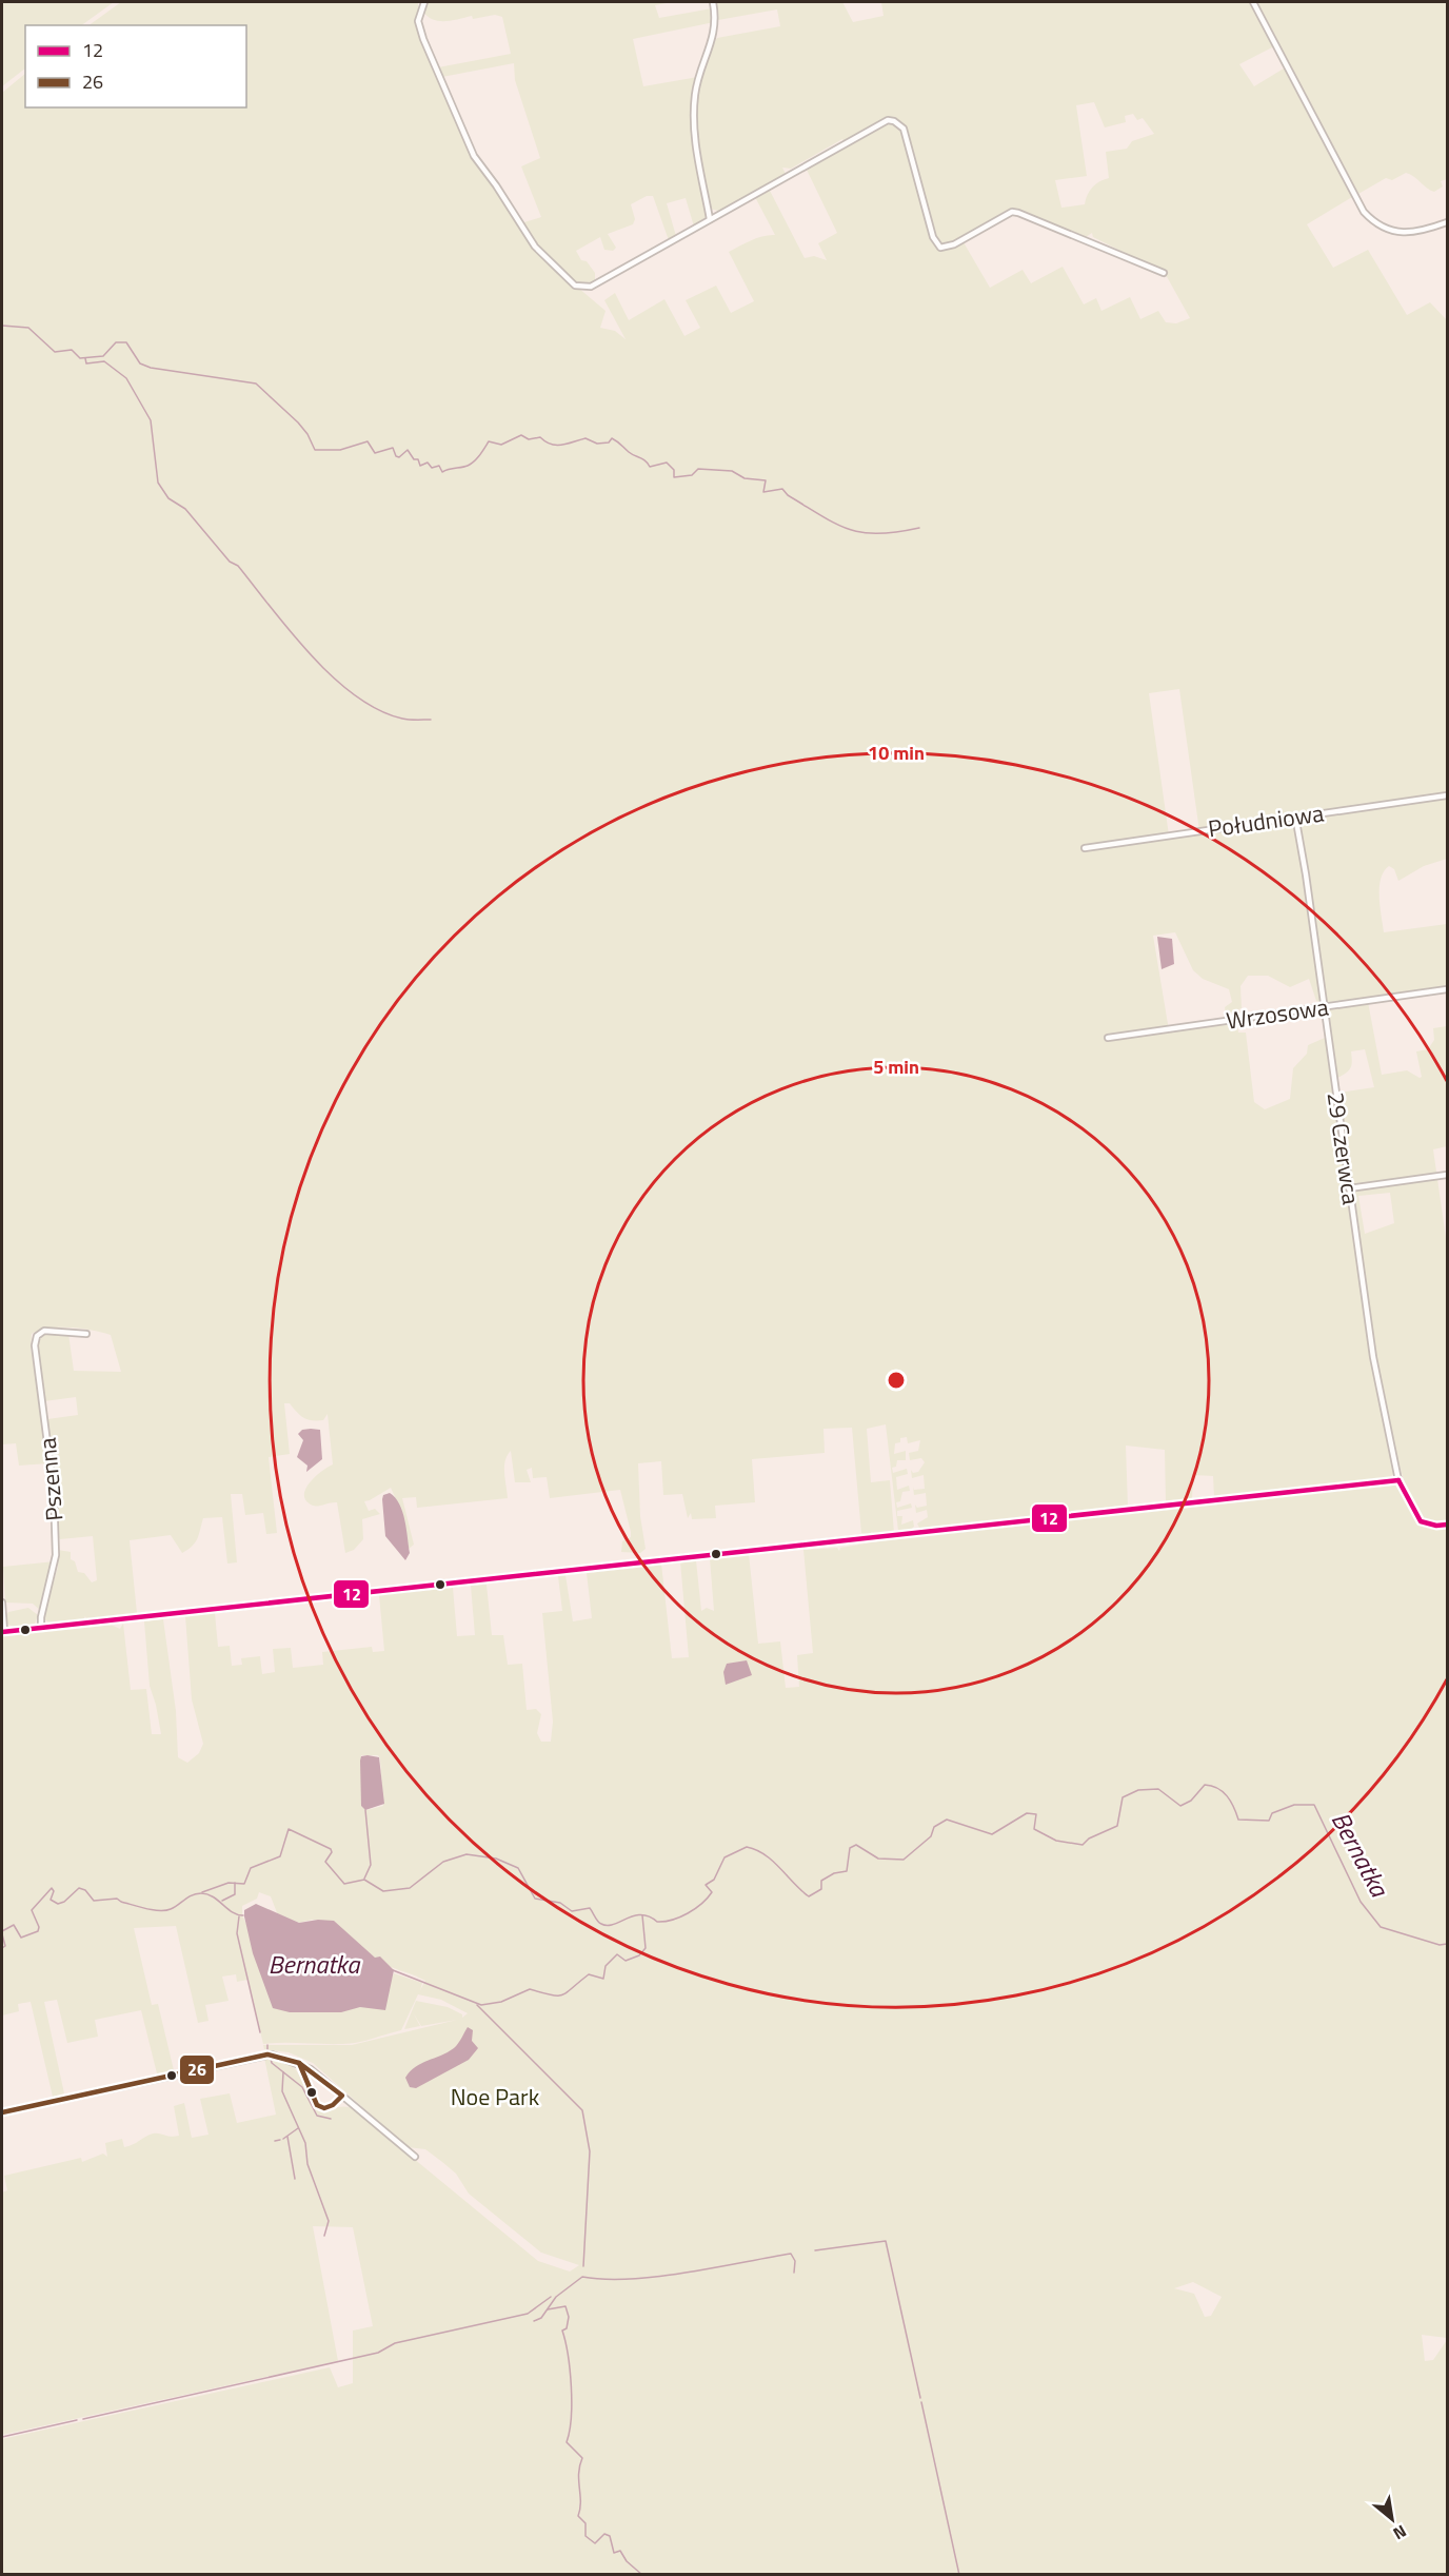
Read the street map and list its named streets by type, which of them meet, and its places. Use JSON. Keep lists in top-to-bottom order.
{
  "streets": {
    "street": [
      "Południowa",
      "Wrzosowa",
      "29 Czerwca",
      "Pszenna"
    ]
  },
  "crossings": [
    ["Południowa", "29 Czerwca"],
    ["Wrzosowa", "29 Czerwca"]
  ],
  "water": ["Bernatka"],
  "parks": ["Noe Park"],
  "lines": ["transit line 12", "transit line 26"],
  "legend": ["12", "26"],
  "north": "bottom right",
  "rings": ["10 min", "5 min"]
}
